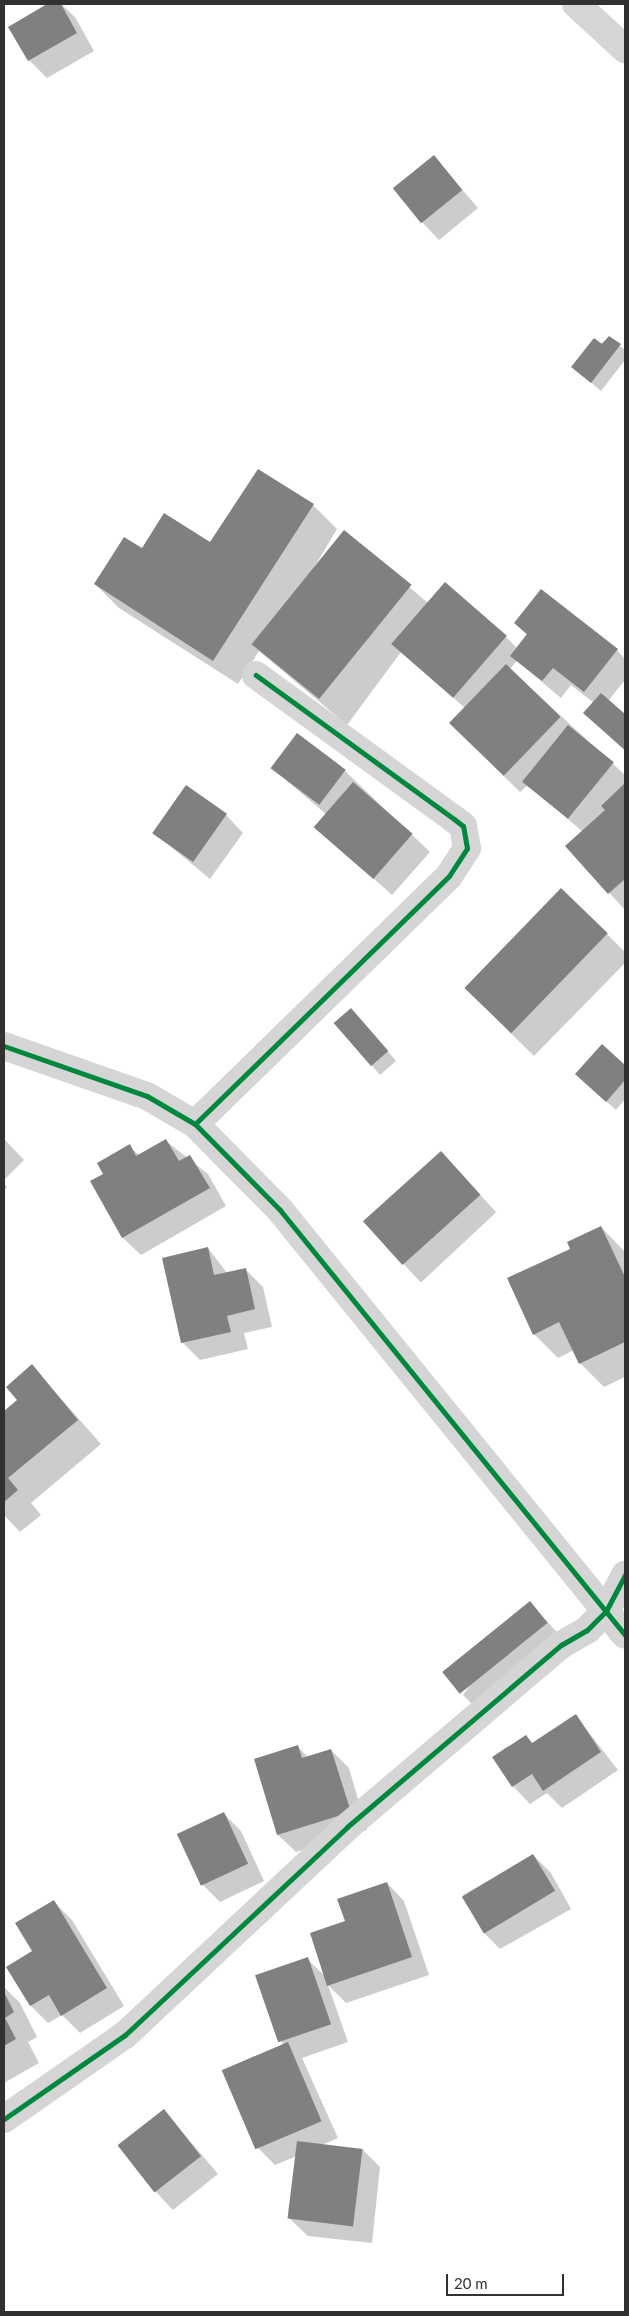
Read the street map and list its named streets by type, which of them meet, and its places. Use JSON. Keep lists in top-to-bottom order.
{
  "scale_bar": "20 m"
}
